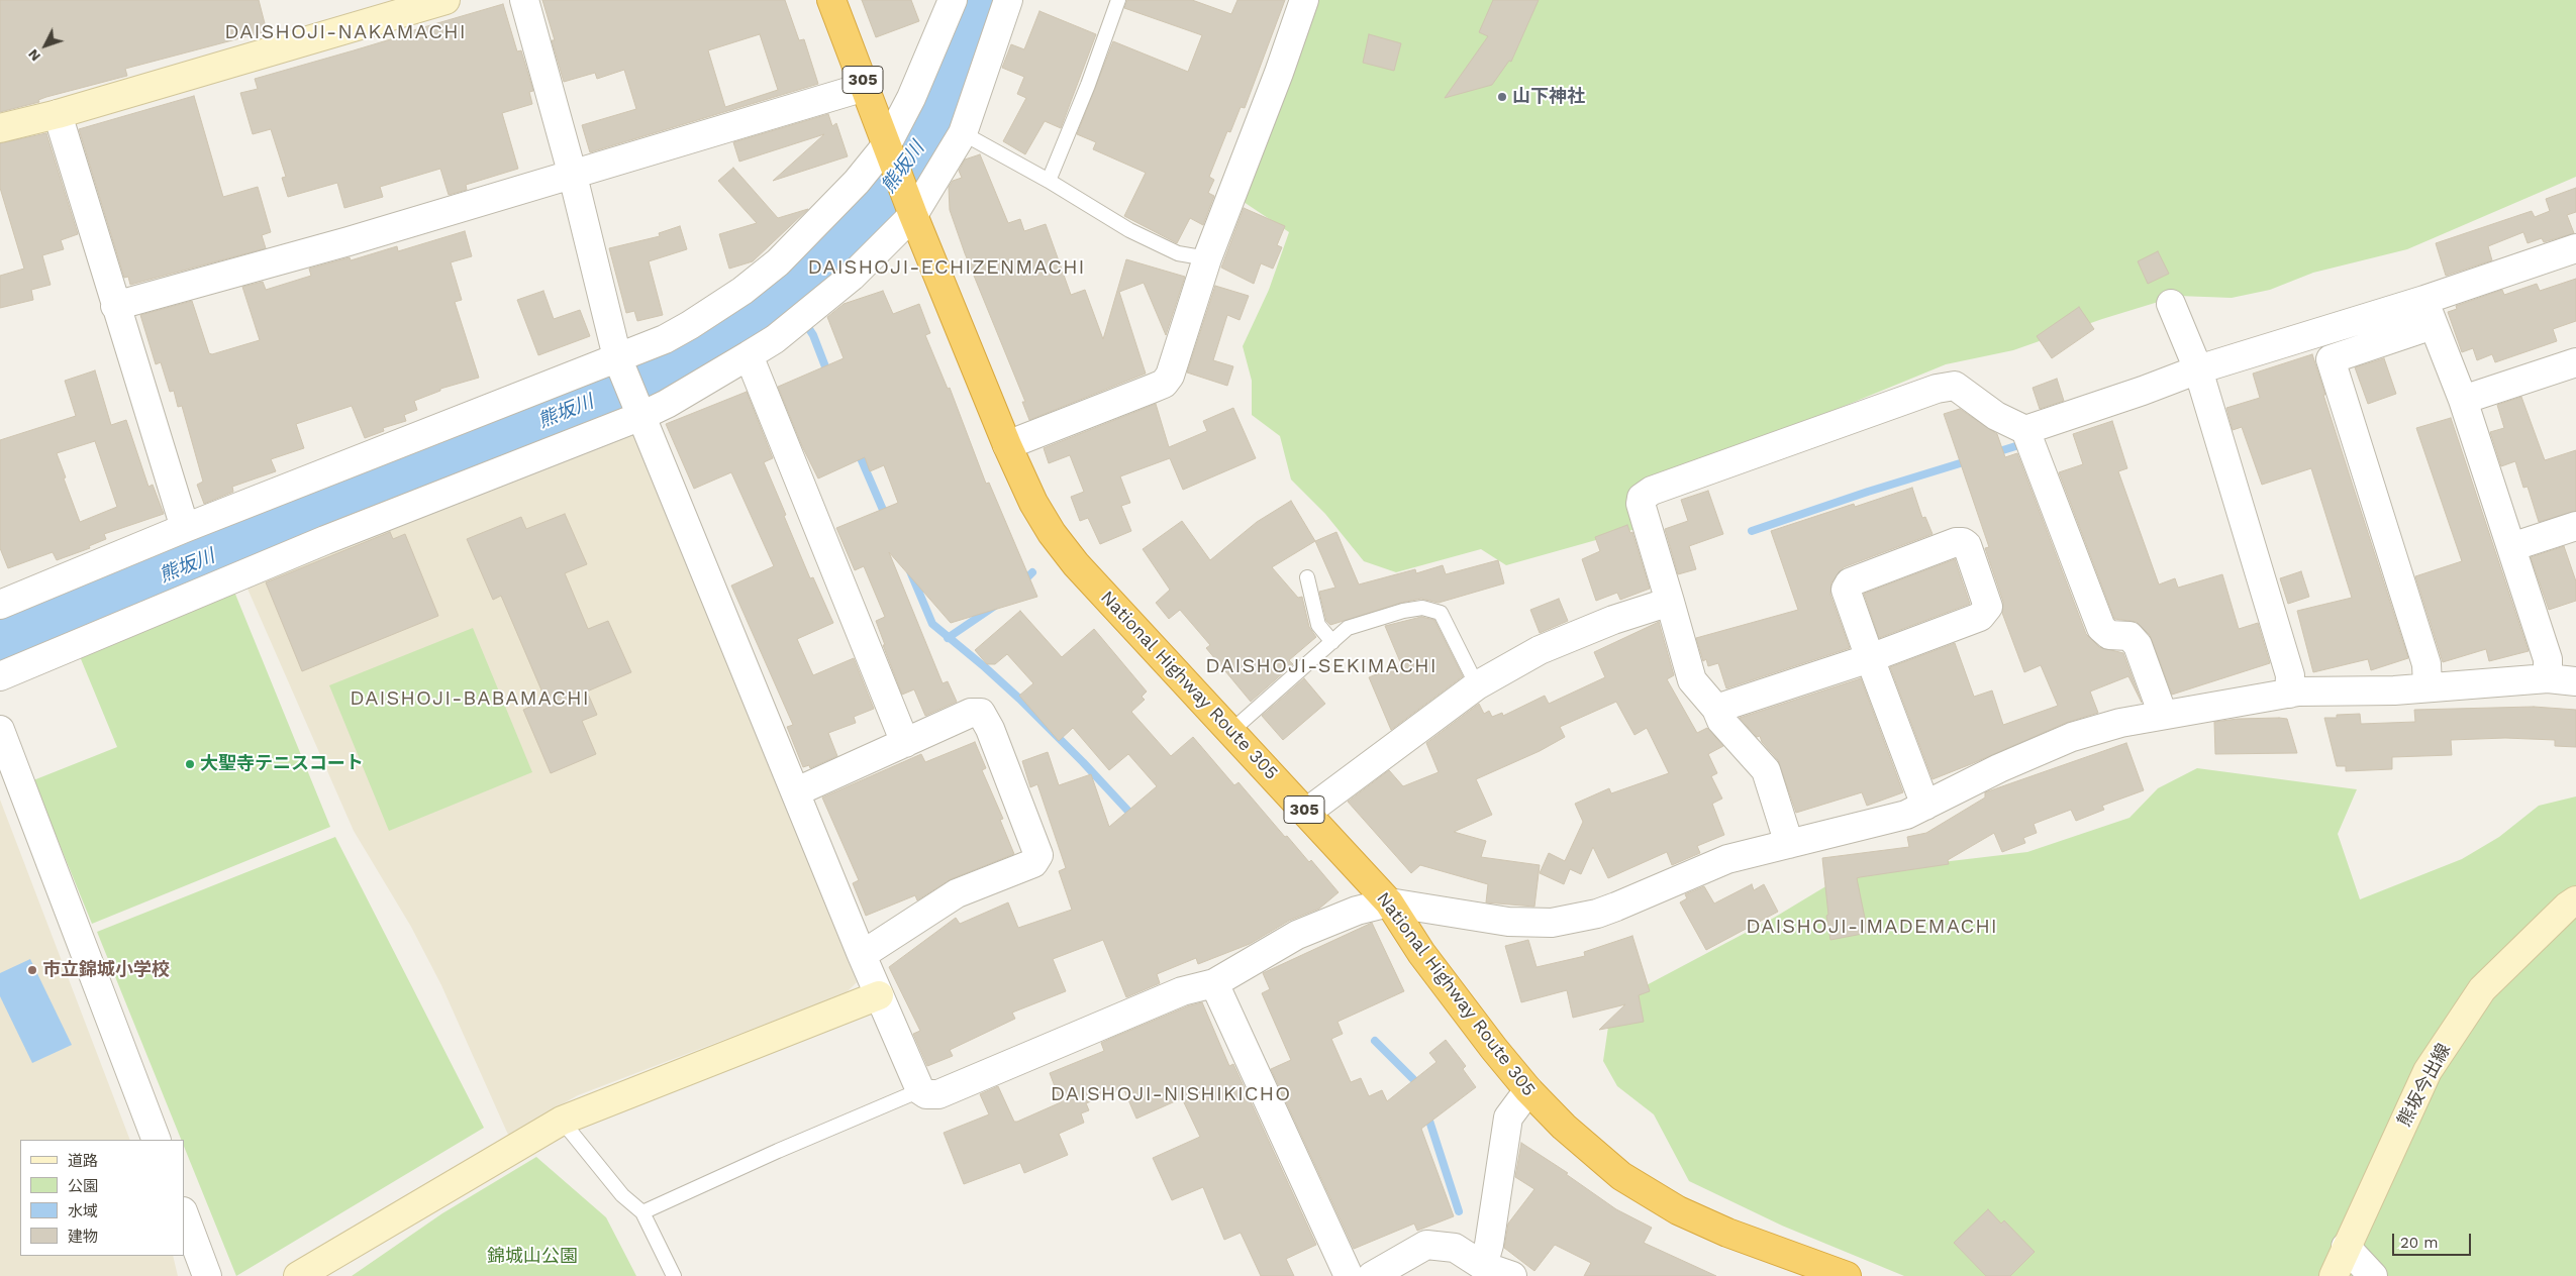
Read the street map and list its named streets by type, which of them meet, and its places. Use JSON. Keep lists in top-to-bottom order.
{
  "streets": {
    "highway": ["305", "National Highway Route 305"],
    "street": ["熊坂今出線"]
  },
  "districts": [
    "DAISHOJI-NAKAMACHI",
    "DAISHOJI-ECHIZENMACHI",
    "DAISHOJI-SEKIMACHI",
    "DAISHOJI-BABAMACHI",
    "DAISHOJI-IMADEMACHI",
    "DAISHOJI-NISHIKICHO"
  ],
  "water": ["熊坂川"],
  "parks": ["錦城山公園"],
  "places": ["山下神社", "大聖寺テニスコート", "市立錦城小学校"],
  "legend": [
    "道路",
    "公園",
    "水域",
    "建物"
  ],
  "scale_bar": "20 m",
  "north": "bottom left"
}
